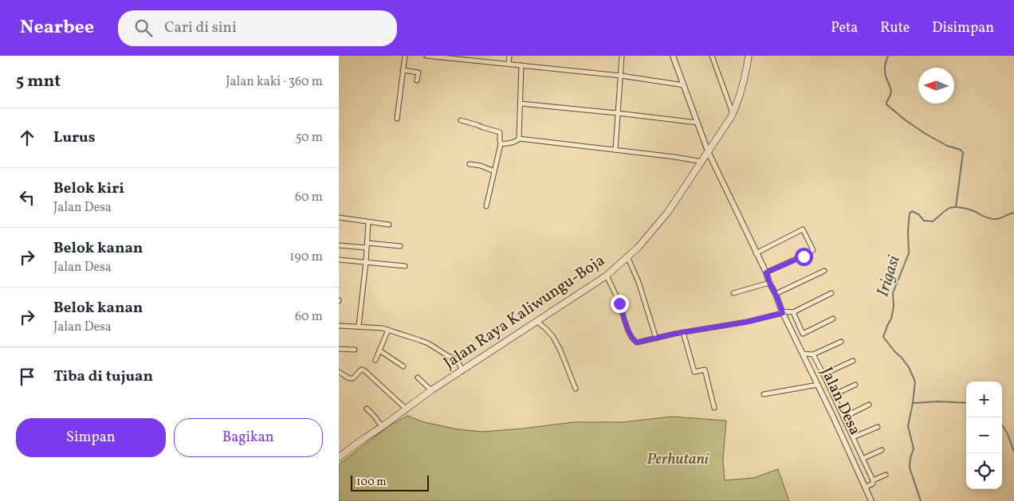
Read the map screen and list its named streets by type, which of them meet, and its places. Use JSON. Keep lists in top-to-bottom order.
{
  "streets": {
    "main road": ["Jalan Raya Kaliwungu-Boja"],
    "street": ["Jalan Desa"]
  },
  "crossings": [
    ["Jalan Raya Kaliwungu-Boja", "Jalan Desa"]
  ],
  "water": ["Irigasi"],
  "parks": ["Perhutani"],
  "scale_bar": "100 m",
  "north": "left",
  "page": {
    "header": "Nearbee",
    "search": "Cari di sini",
    "nav": ["Peta", "Rute", "Disimpan"],
    "heading": ["5 mnt", "Jalan kaki · 360 m"],
    "list": [
      ["Lurus", "50 m"],
      ["Belok kiri", "Jalan Desa", "60 m"],
      ["Belok kanan", "Jalan Desa", "190 m"],
      ["Belok kanan", "Jalan Desa", "60 m"],
      "Tiba di tujuan"
    ],
    "map_buttons": ["+", "−"],
    "buttons": ["Simpan", "Bagikan"],
    "scale": "100 m"
  }
}
